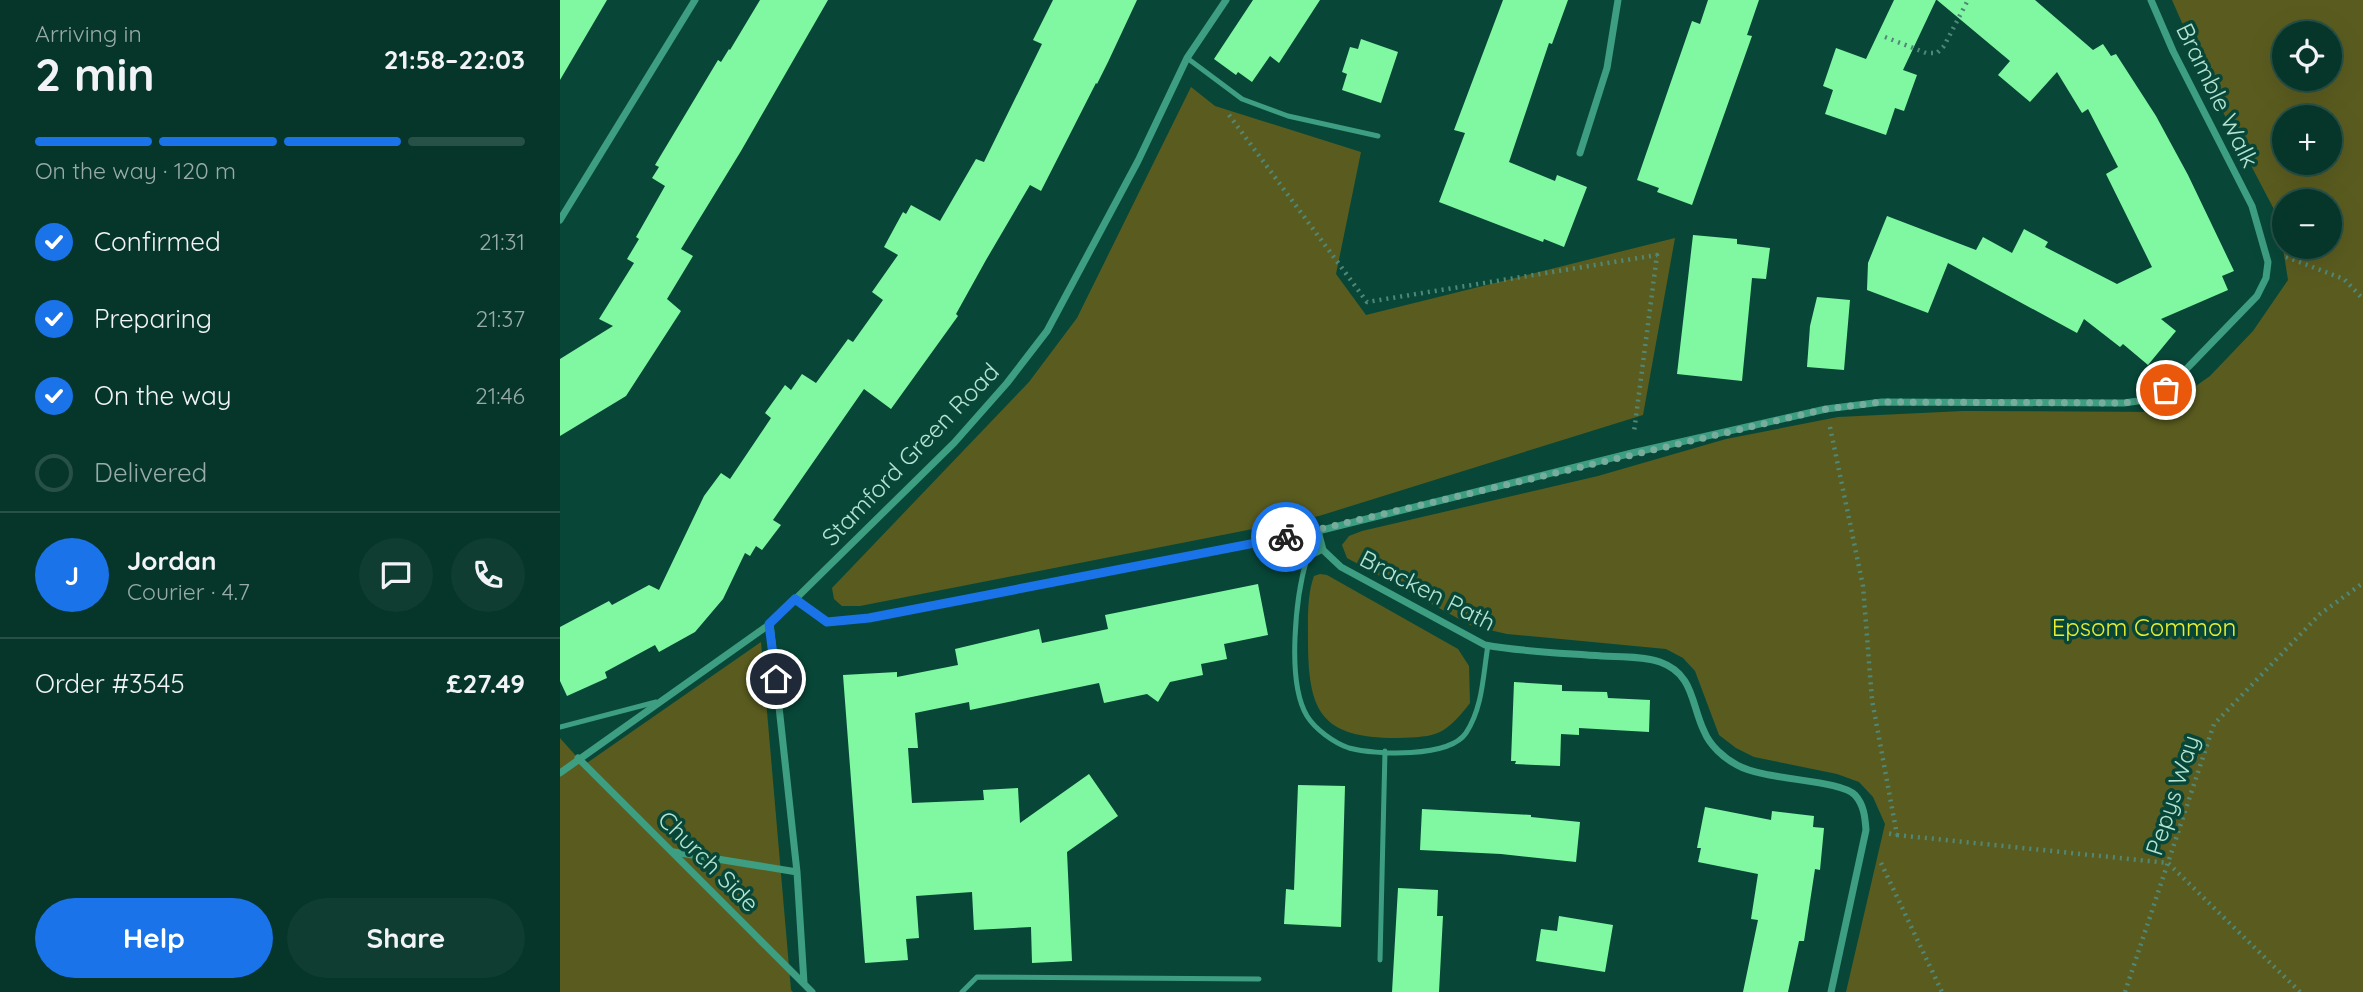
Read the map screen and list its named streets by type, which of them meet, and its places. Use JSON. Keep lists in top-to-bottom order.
{
  "streets": {
    "street": [
      "Bramble Walk",
      "Stamford Green Road",
      "Bracken Path",
      "Church Side"
    ],
    "path": ["Pepys Way"]
  },
  "crossings": [
    ["Stamford Green Road", "Church Side"]
  ],
  "parks": ["Epsom Common"],
  "page": {
    "heading": ["2 min", "Arriving in", "21:58–22:03"],
    "panel": [
      "Jordan",
      "Courier · 4.7",
      "Order #3545",
      "£27.49"
    ],
    "map_buttons": ["+", "−"],
    "bar": "On the way · 120 m",
    "list": [
      ["Confirmed", "21:31"],
      ["Preparing", "21:37"],
      ["On the way", "21:46"],
      "Delivered"
    ],
    "round": "J",
    "buttons": ["Help", "Share"]
  }
}
